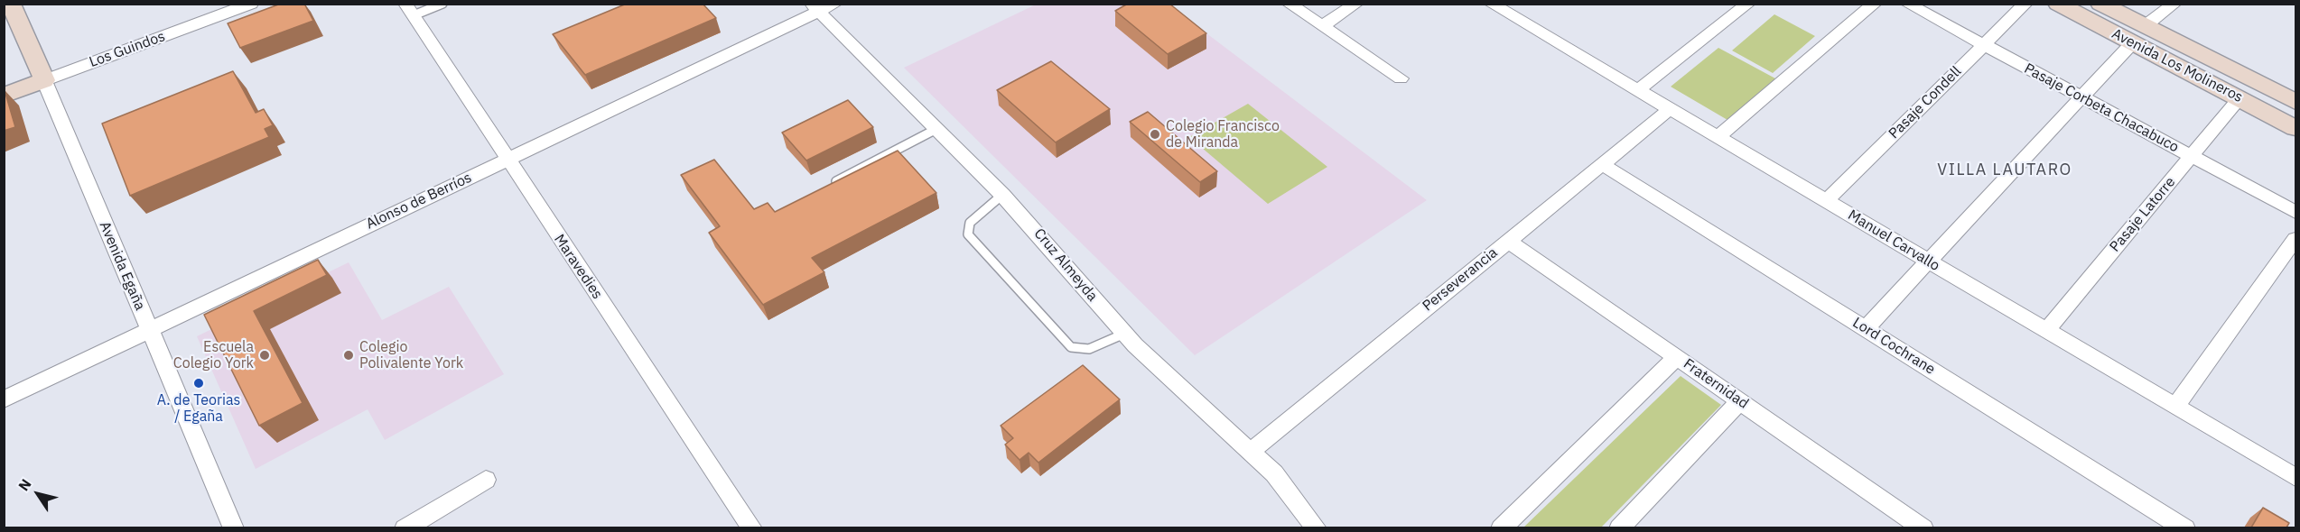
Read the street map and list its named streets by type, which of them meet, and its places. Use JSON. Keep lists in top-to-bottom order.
{
  "streets": {
    "street": [
      "Los Guindos",
      "Avenida Los Molineros",
      "Pasaje Condell",
      "Pasaje Corbeta Chacabuco",
      "Alonso de Berríos",
      "Pasaje Latorre",
      "Manuel Carvallo",
      "Cruz Almeyda",
      "Avenida Egaña",
      "Maravedies",
      "Perseverancia",
      "Lord Cochrane",
      "Fraternidad"
    ]
  },
  "crossings": [
    ["Los Guindos", "Avenida Egaña"],
    ["Avenida Los Molineros", "Pasaje Latorre"],
    ["Pasaje Condell", "Pasaje Corbeta Chacabuco"],
    ["Pasaje Condell", "Manuel Carvallo"],
    ["Pasaje Corbeta Chacabuco", "Pasaje Latorre"],
    ["Alonso de Berríos", "Cruz Almeyda"],
    ["Alonso de Berríos", "Avenida Egaña"],
    ["Alonso de Berríos", "Maravedies"],
    ["Pasaje Latorre", "Manuel Carvallo"],
    ["Manuel Carvallo", "Perseverancia"],
    ["Cruz Almeyda", "Perseverancia"],
    ["Perseverancia", "Lord Cochrane"],
    ["Perseverancia", "Fraternidad"]
  ],
  "districts": ["VILLA LAUTARO"],
  "places": [
    "Colegio Francisco de Miranda",
    "Escuela Colegio York",
    "Colegio Polivalente York",
    "A. de Teorias / Egaña"
  ],
  "north": "top left"
}
